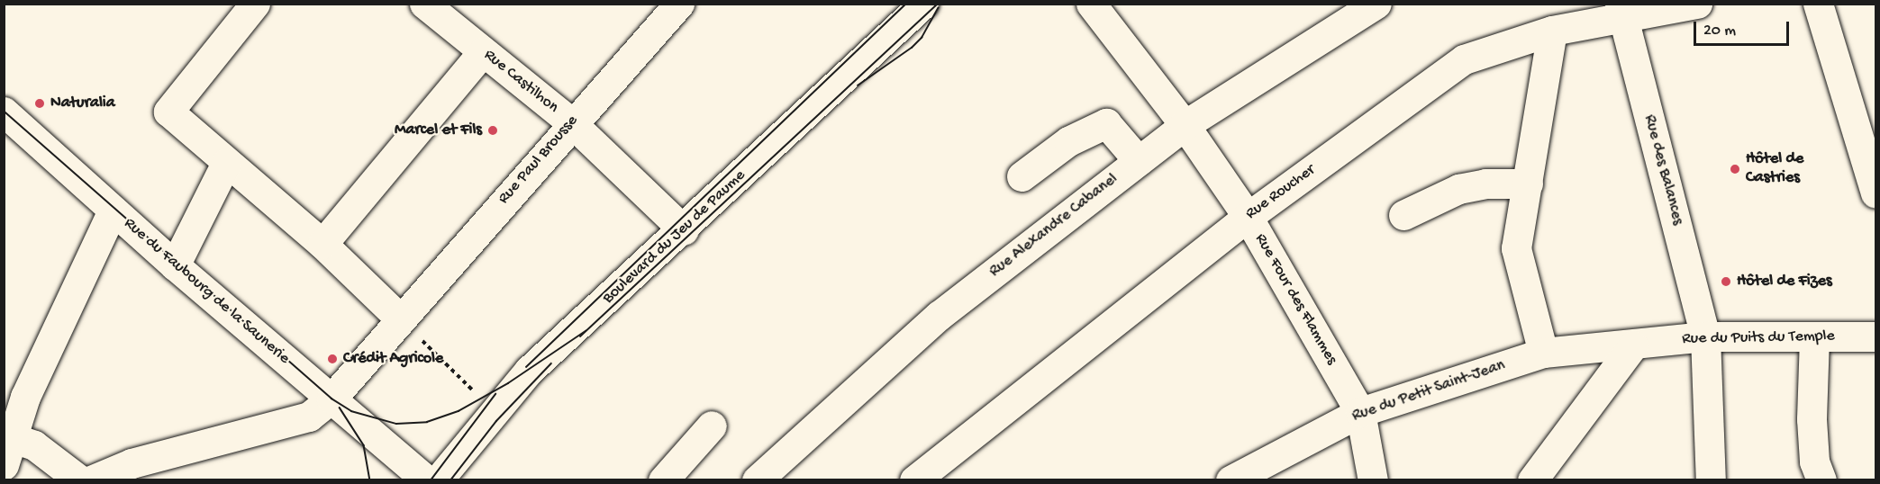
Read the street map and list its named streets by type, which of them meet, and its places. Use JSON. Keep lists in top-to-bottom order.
{
  "streets": {
    "street": [
      "Rue Castilhon",
      "Rue Paul Brousse",
      "Rue des Balances",
      "Rue Roucher",
      "Rue Alexandre Cabanel",
      "Boulevard du Jeu de Paume",
      "Rue du Faubourg de la Saunerie",
      "Rue Four des Flammes",
      "Rue du Puits du Temple",
      "Rue du Petit Saint-Jean"
    ]
  },
  "crossings": [
    ["Rue Castilhon", "Rue Paul Brousse"],
    ["Rue Castilhon", "Boulevard du Jeu de Paume"],
    ["Rue Paul Brousse", "Rue du Faubourg de la Saunerie"],
    ["Rue des Balances", "Rue Roucher"],
    ["Rue des Balances", "Rue du Puits du Temple"],
    ["Rue Roucher", "Rue Four des Flammes"],
    ["Rue Alexandre Cabanel", "Rue Four des Flammes"],
    ["Rue Four des Flammes", "Rue du Petit Saint-Jean"],
    ["Rue du Puits du Temple", "Rue du Petit Saint-Jean"]
  ],
  "places": [
    "Naturalia",
    "Marcel et Fils",
    "Hôtel de Castries",
    "Hôtel de Fizes",
    "Crédit Agricole"
  ],
  "scale_bar": "20 m"
}
